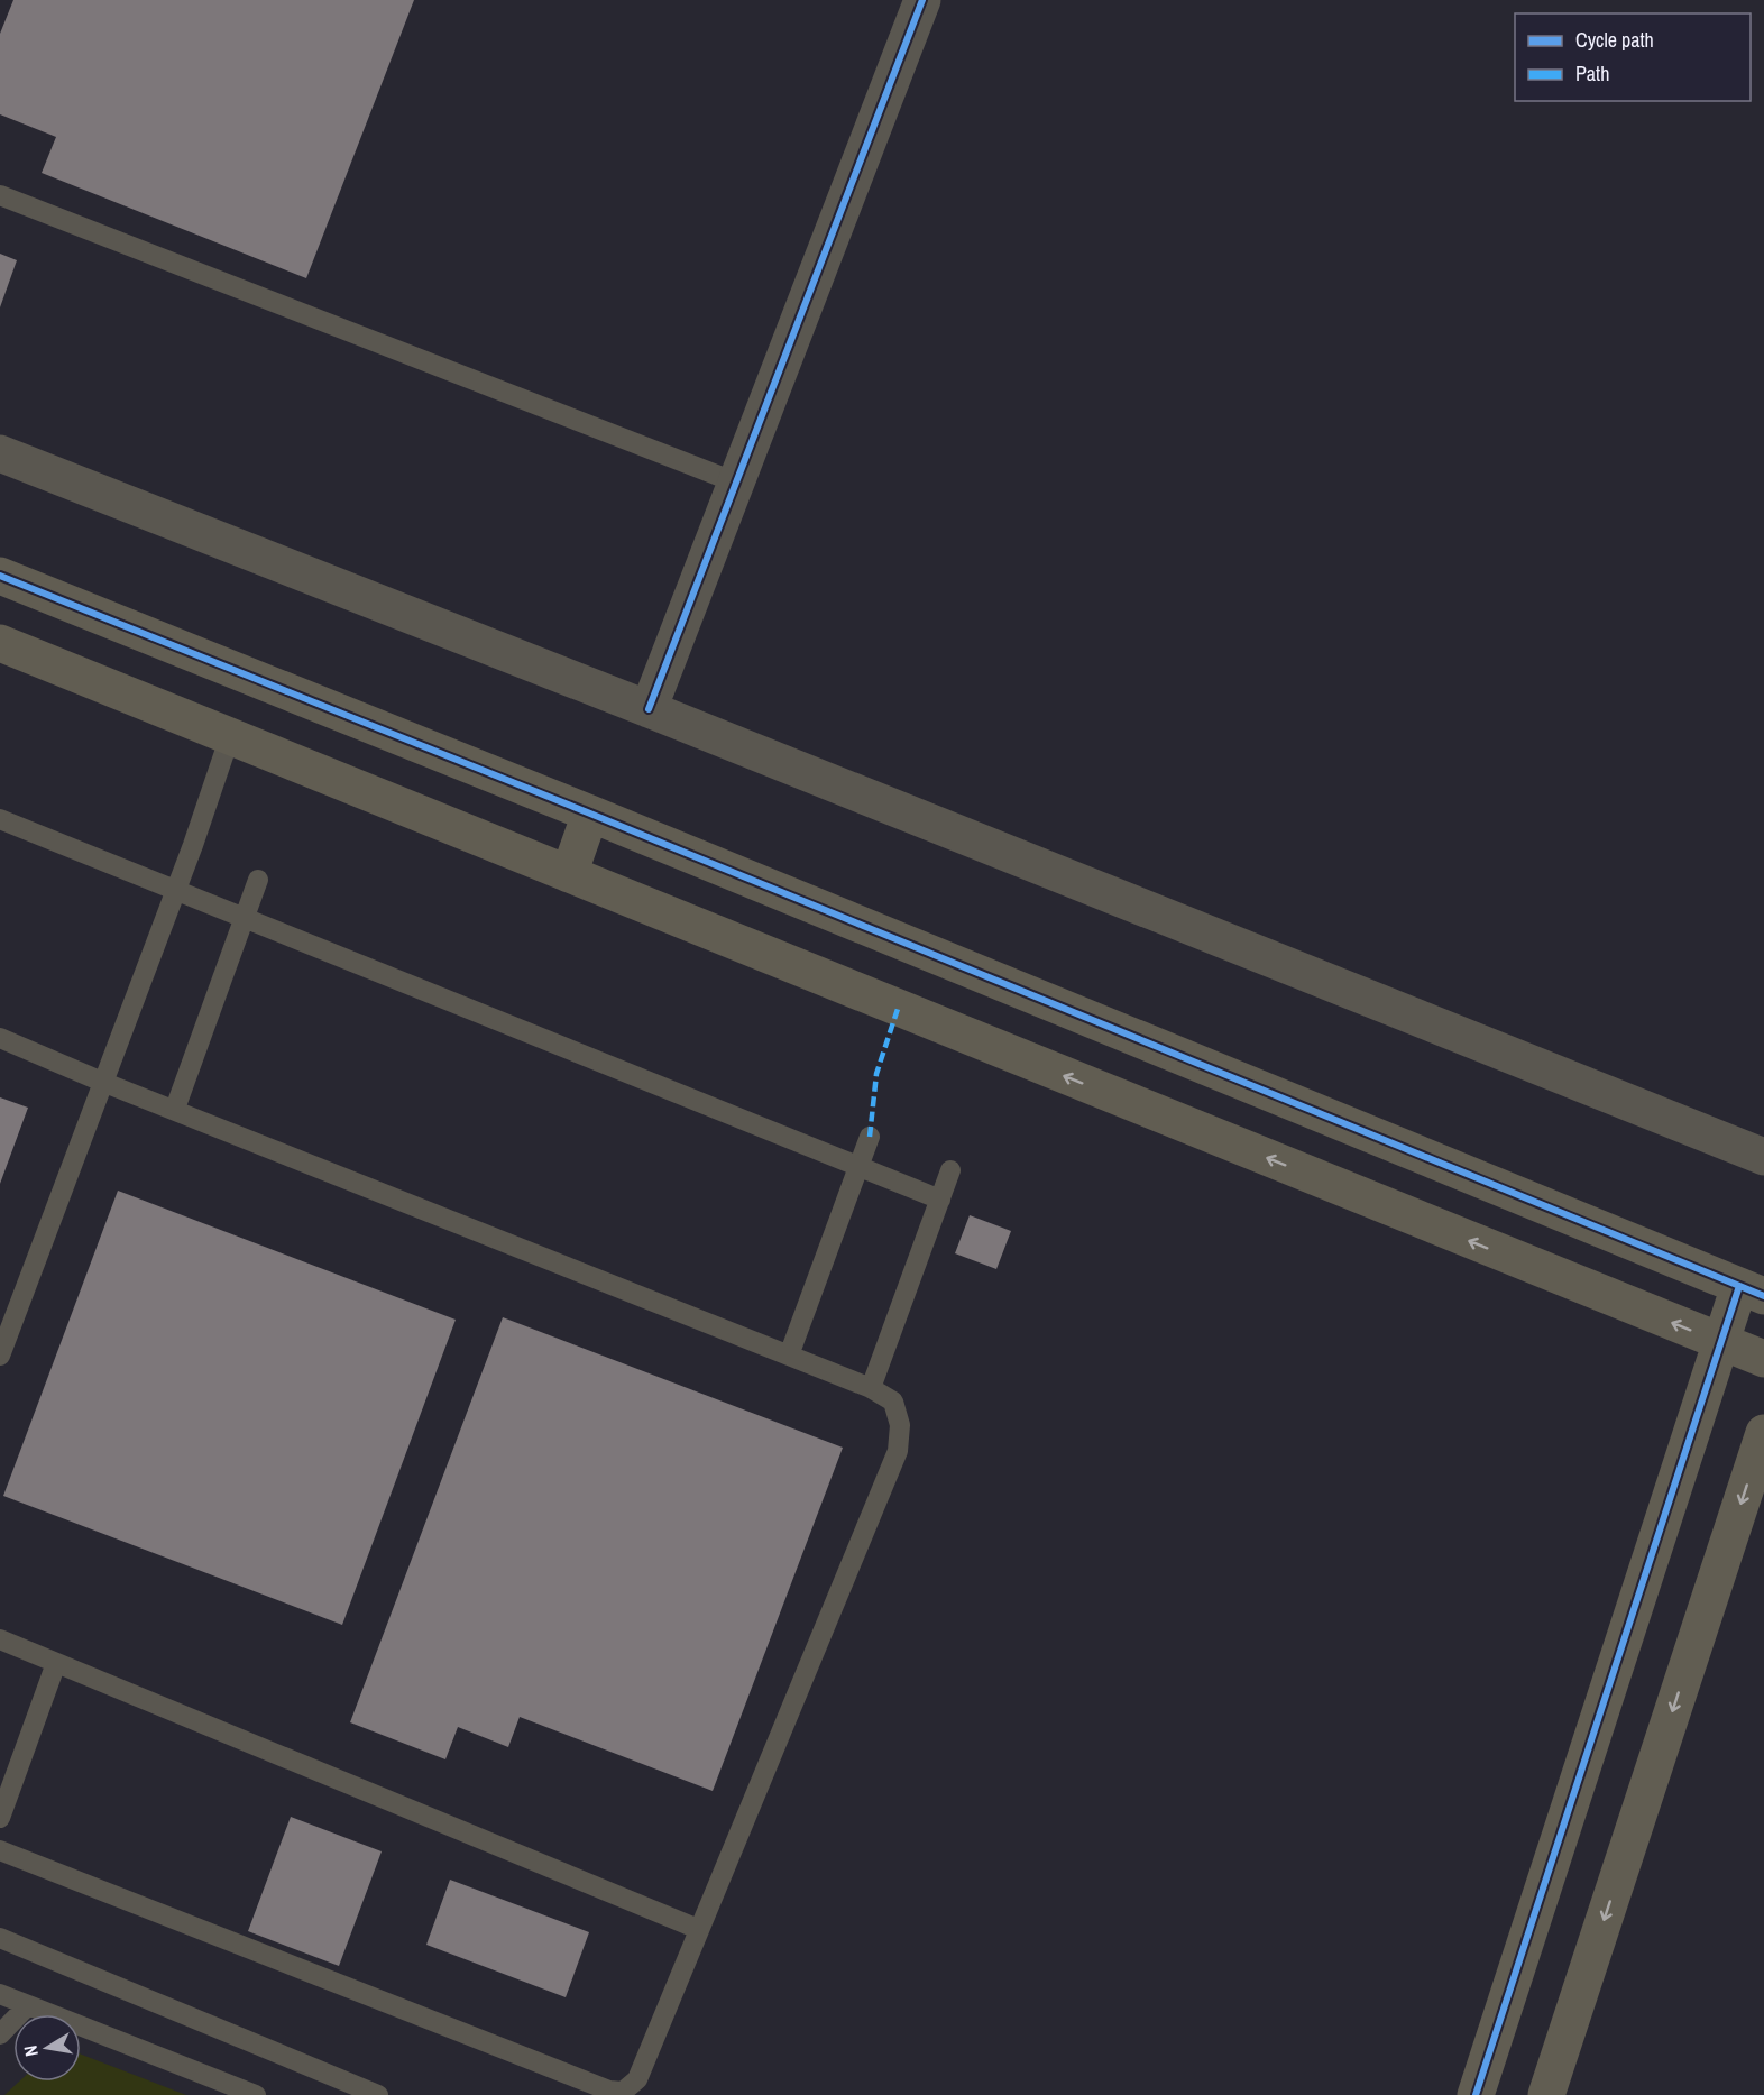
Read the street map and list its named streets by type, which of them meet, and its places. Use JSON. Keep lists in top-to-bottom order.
{
  "legend": ["Cycle path", "Path"],
  "north": "left"
}
